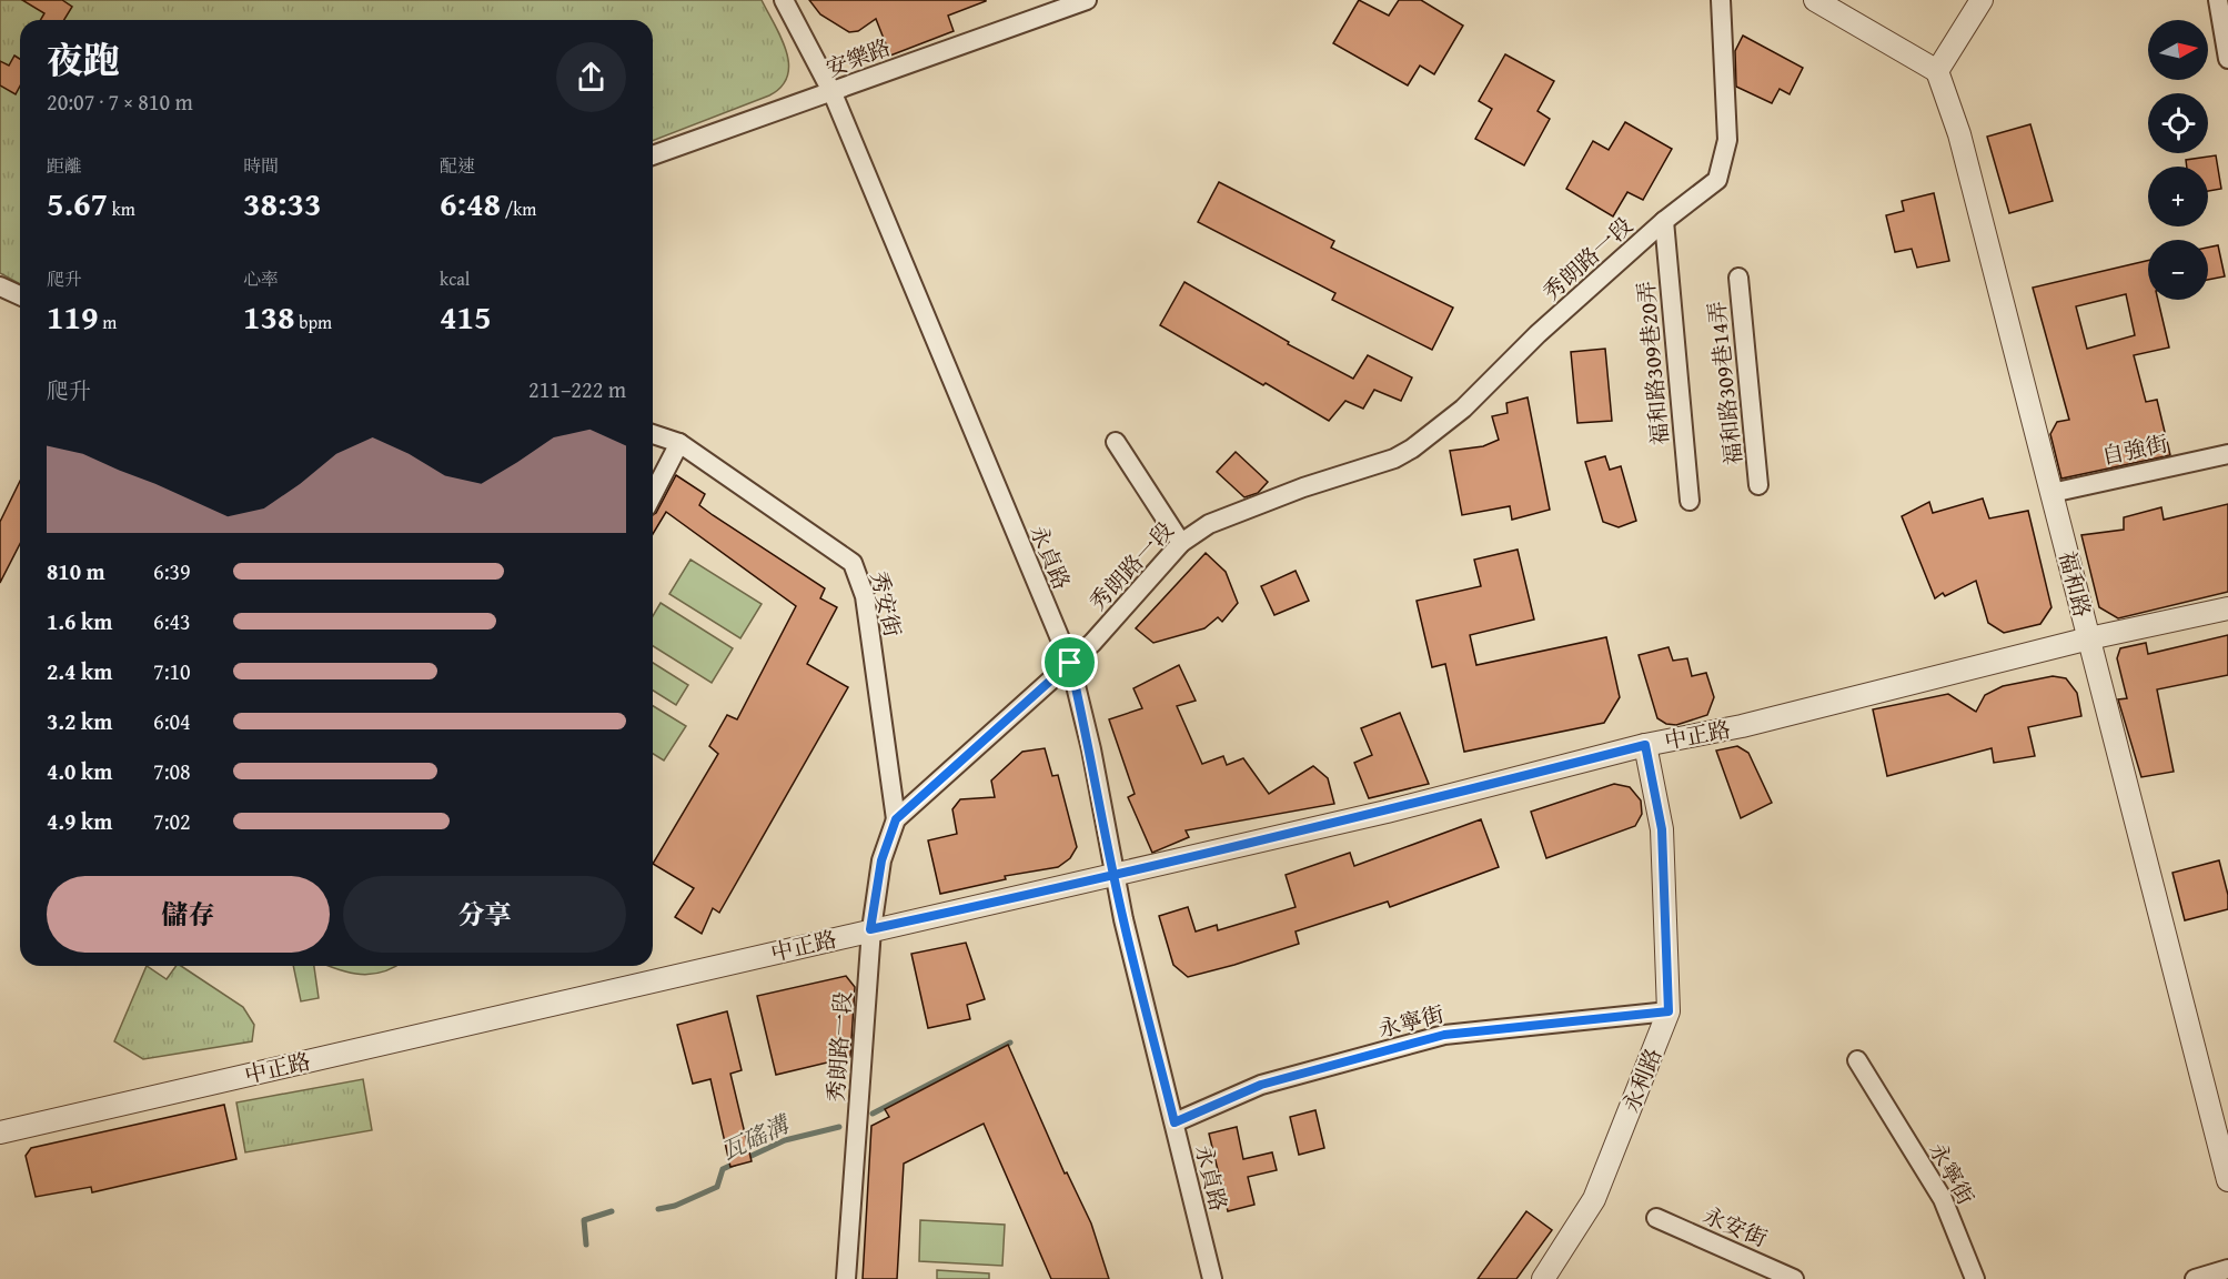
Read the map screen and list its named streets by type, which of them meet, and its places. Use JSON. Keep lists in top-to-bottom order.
{
  "streets": {
    "street": [
      "安樂路",
      "秀朗路一段",
      "福和路309巷20弄",
      "福和路309巷14弄",
      "自強街",
      "永貞路",
      "福和路",
      "秀安街",
      "中正路",
      "永寧街",
      "永利路",
      "永安街"
    ]
  },
  "crossings": [
    ["安樂路", "永貞路"],
    ["秀朗路一段", "福和路309巷20弄"],
    ["秀朗路一段", "永貞路"],
    ["秀朗路一段", "秀安街"],
    ["秀朗路一段", "中正路"],
    ["自強街", "福和路"],
    ["永貞路", "中正路"],
    ["永貞路", "永寧街"],
    ["福和路", "中正路"],
    ["中正路", "永利路"],
    ["永寧街", "永利路"]
  ],
  "water": ["瓦磘溝"],
  "north": "right",
  "page": {
    "map_buttons": ["+", "−"],
    "heading": ["夜跑", "20:07 · 7 × 810 m"],
    "stats": [
      ["距離", "5.67 km"],
      ["時間", "38:33"],
      ["配速", "6:48 /km"],
      ["爬升", "119 m"],
      ["心率", "138 bpm"],
      ["kcal", "415"]
    ],
    "chart": ["爬升", "211–222 m"],
    "list": [
      {
        "name": "810 m",
        "note": "6:39"
      },
      {
        "name": "1.6 km",
        "note": "6:43"
      },
      {
        "name": "2.4 km",
        "note": "7:10"
      },
      {
        "name": "3.2 km",
        "note": "6:04"
      },
      {
        "name": "4.0 km",
        "note": "7:08"
      },
      {
        "name": "4.9 km",
        "note": "7:02"
      }
    ],
    "buttons": ["儲存", "分享"]
  }
}
